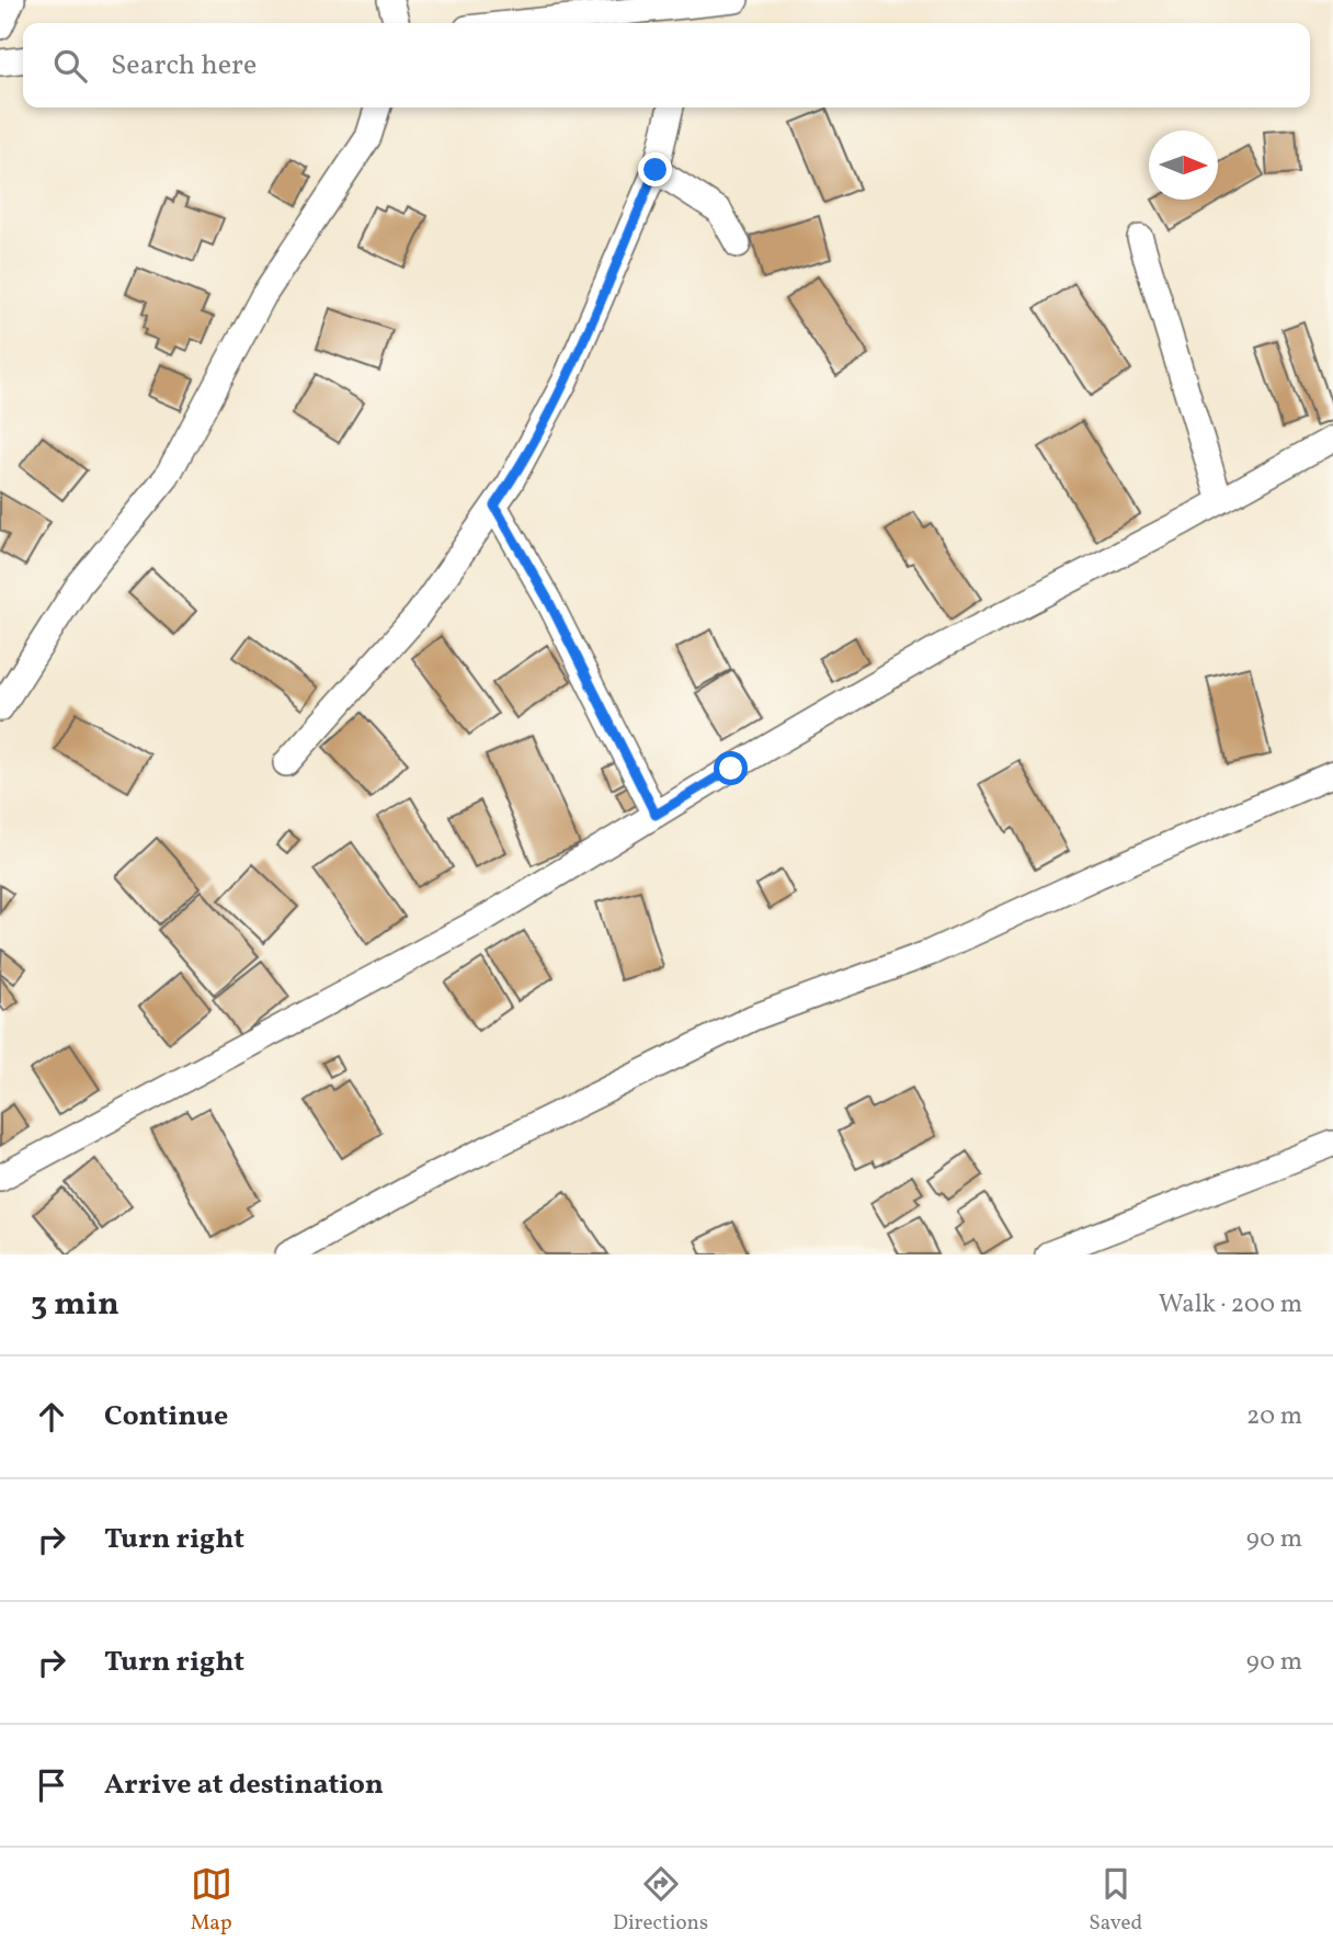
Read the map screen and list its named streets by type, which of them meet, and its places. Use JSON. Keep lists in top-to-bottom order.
{
  "north": "right",
  "page": {
    "search": "Search here",
    "heading": ["3 min", "Walk · 200 m"],
    "list": [
      ["Continue", "20 m"],
      ["Turn right", "90 m"],
      ["Turn right", "90 m"],
      "Arrive at destination"
    ],
    "nav": ["Map", "Directions", "Saved"]
  }
}
